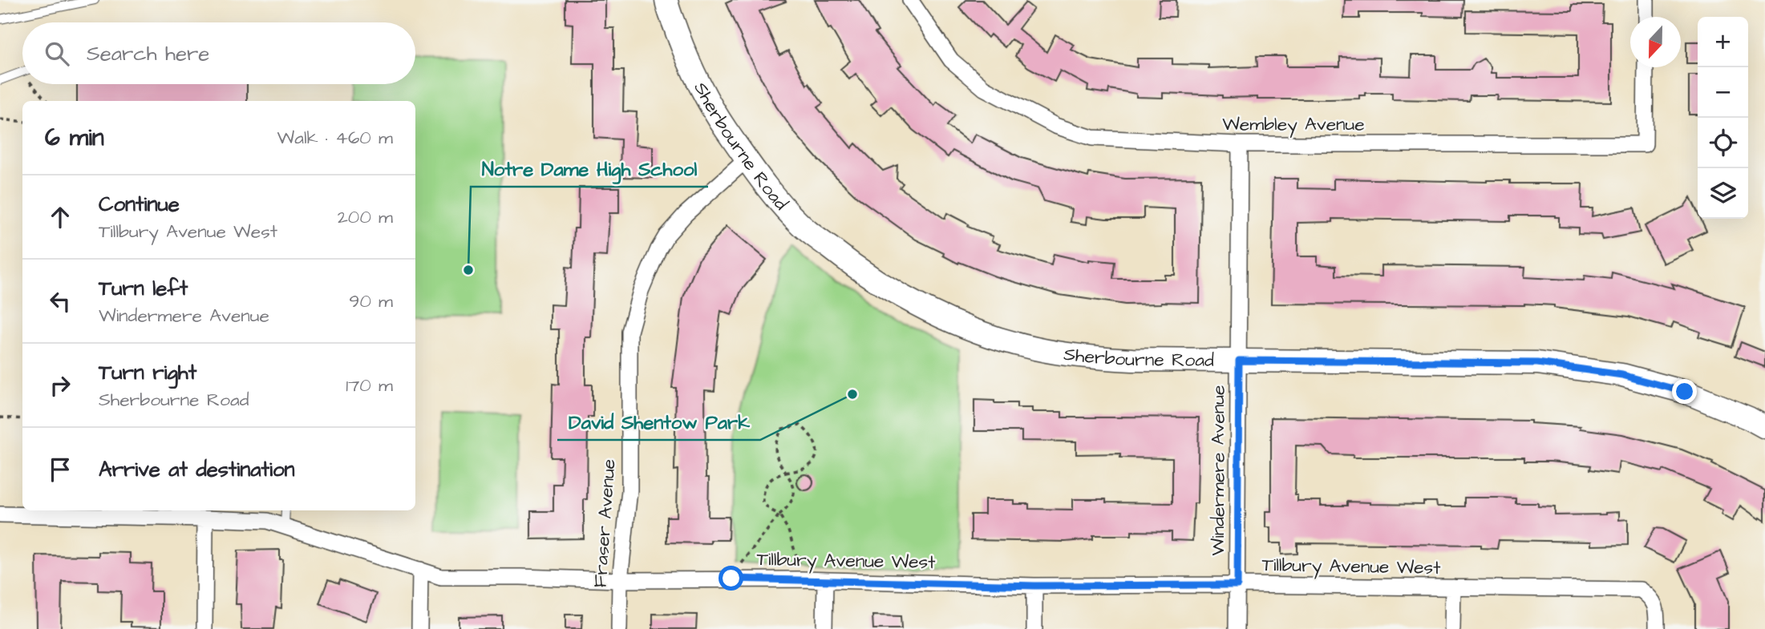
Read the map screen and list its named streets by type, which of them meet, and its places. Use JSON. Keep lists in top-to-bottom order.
{
  "streets": {
    "street": [
      "Wembley Avenue",
      "Sherbourne Road",
      "Windermere Avenue",
      "Fraser Avenue",
      "Tillbury Avenue West"
    ]
  },
  "crossings": [
    ["Wembley Avenue", "Windermere Avenue"],
    ["Sherbourne Road", "Windermere Avenue"],
    ["Sherbourne Road", "Fraser Avenue"],
    ["Windermere Avenue", "Tillbury Avenue West"],
    ["Fraser Avenue", "Tillbury Avenue West"]
  ],
  "places": ["Notre Dame High School", "David Shentow Park"],
  "north": "bottom",
  "page": {
    "map_buttons": ["+", "−"],
    "search": "Search here",
    "heading": ["6 min", "Walk · 460 m"],
    "list": [
      ["Continue", "Tillbury Avenue West", "200 m"],
      ["Turn left", "Windermere Avenue", "90 m"],
      ["Turn right", "Sherbourne Road", "170 m"],
      "Arrive at destination"
    ]
  }
}
